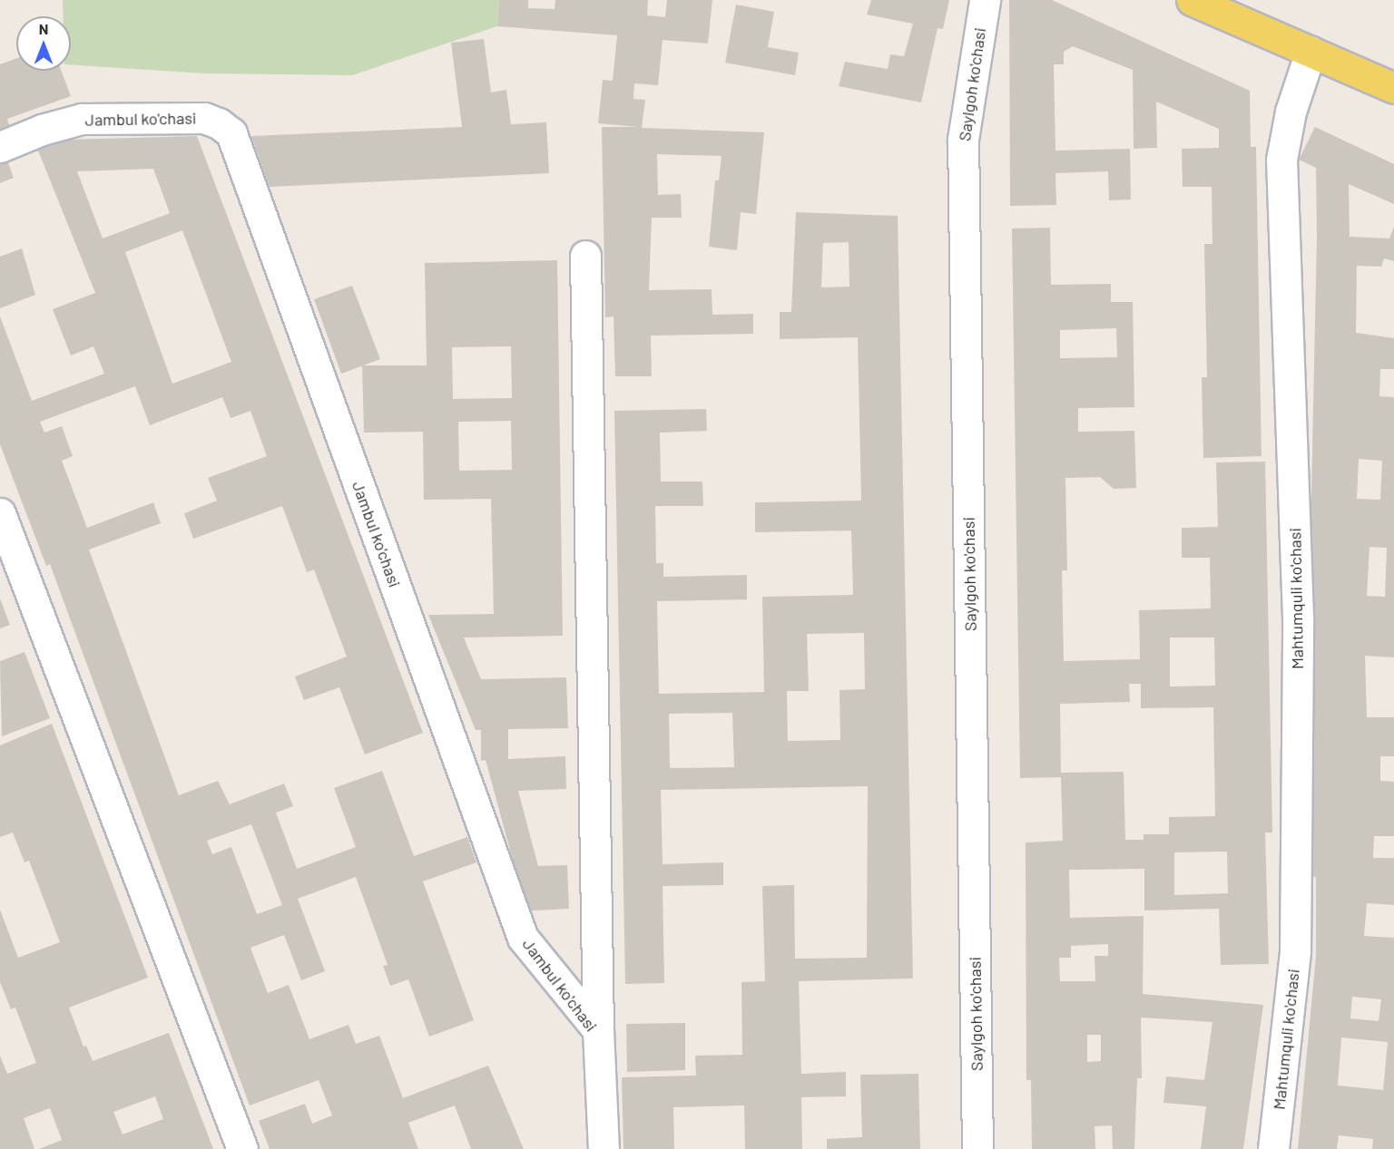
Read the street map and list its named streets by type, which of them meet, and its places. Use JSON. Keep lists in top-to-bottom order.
{
  "streets": {
    "street": ["Saylgoh ko'chasi", "Jambul ko'chasi", "Mahtumquli ko'chasi"]
  },
  "north": "top"
}
